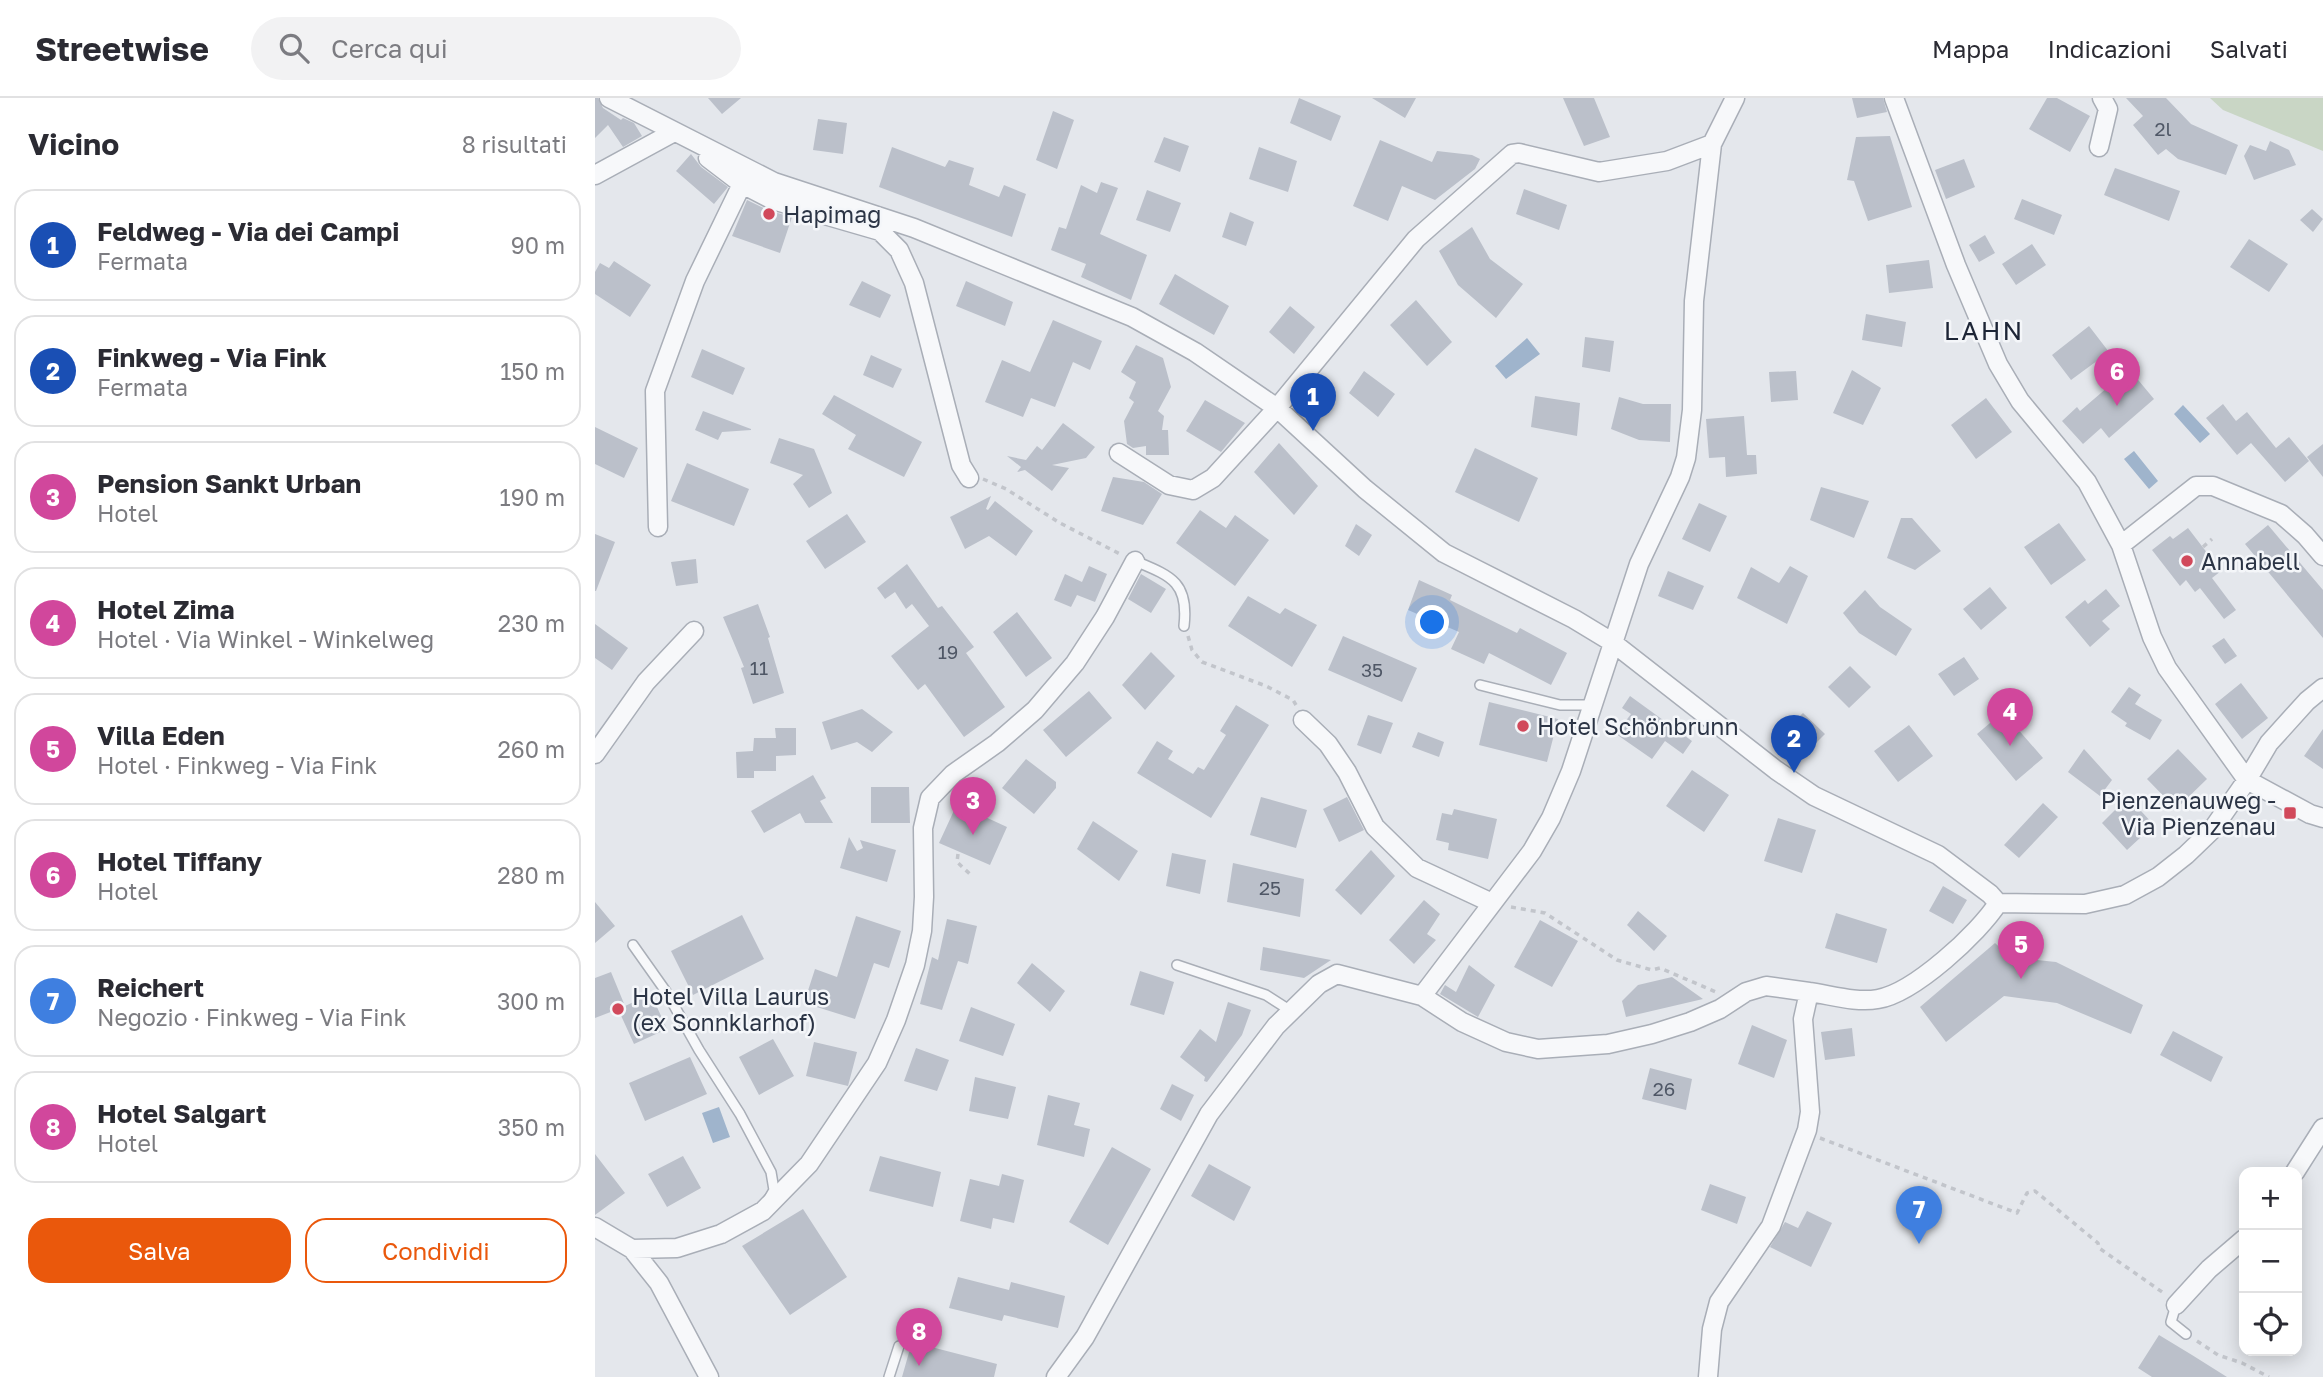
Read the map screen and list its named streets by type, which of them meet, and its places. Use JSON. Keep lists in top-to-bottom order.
{
  "districts": ["LAHN"],
  "places": {
    "other": [
      "Hapimag",
      "Annabell",
      "Hotel Schönbrunn",
      "Hotel Villa Laurus (ex Sonnklarhof)"
    ],
    "transit": ["Pienzenauweg - Via Pienzenau"]
  },
  "house_numbers": [
    "2l",
    "19",
    "11",
    "35",
    "25",
    "26"
  ],
  "page": {
    "header": "Streetwise",
    "search": "Cerca qui",
    "nav": ["Mappa", "Indicazioni", "Salvati"],
    "heading": ["Vicino", "8 risultati"],
    "list": [
      {
        "mark": "1",
        "name": "Feldweg - Via dei Campi",
        "note": "Fermata",
        "value": "90 m"
      },
      {
        "mark": "2",
        "name": "Finkweg - Via Fink",
        "note": "Fermata",
        "value": "150 m"
      },
      {
        "mark": "3",
        "name": "Pension Sankt Urban",
        "note": "Hotel",
        "value": "190 m"
      },
      {
        "mark": "4",
        "name": "Hotel Zima",
        "note": "Hotel · Via Winkel - Winkelweg",
        "value": "230 m"
      },
      {
        "mark": "5",
        "name": "Villa Eden",
        "note": "Hotel · Finkweg - Via Fink",
        "value": "260 m"
      },
      {
        "mark": "6",
        "name": "Hotel Tiffany",
        "note": "Hotel",
        "value": "280 m"
      },
      {
        "mark": "7",
        "name": "Reichert",
        "note": "Negozio · Finkweg - Via Fink",
        "value": "300 m"
      },
      {
        "mark": "8",
        "name": "Hotel Salgart",
        "note": "Hotel",
        "value": "350 m"
      }
    ],
    "pins": [
      "6",
      "1",
      "4",
      "2",
      "3",
      "5",
      "7",
      "8"
    ],
    "map_buttons": ["+", "−"],
    "buttons": ["Salva", "Condividi"]
  }
}
